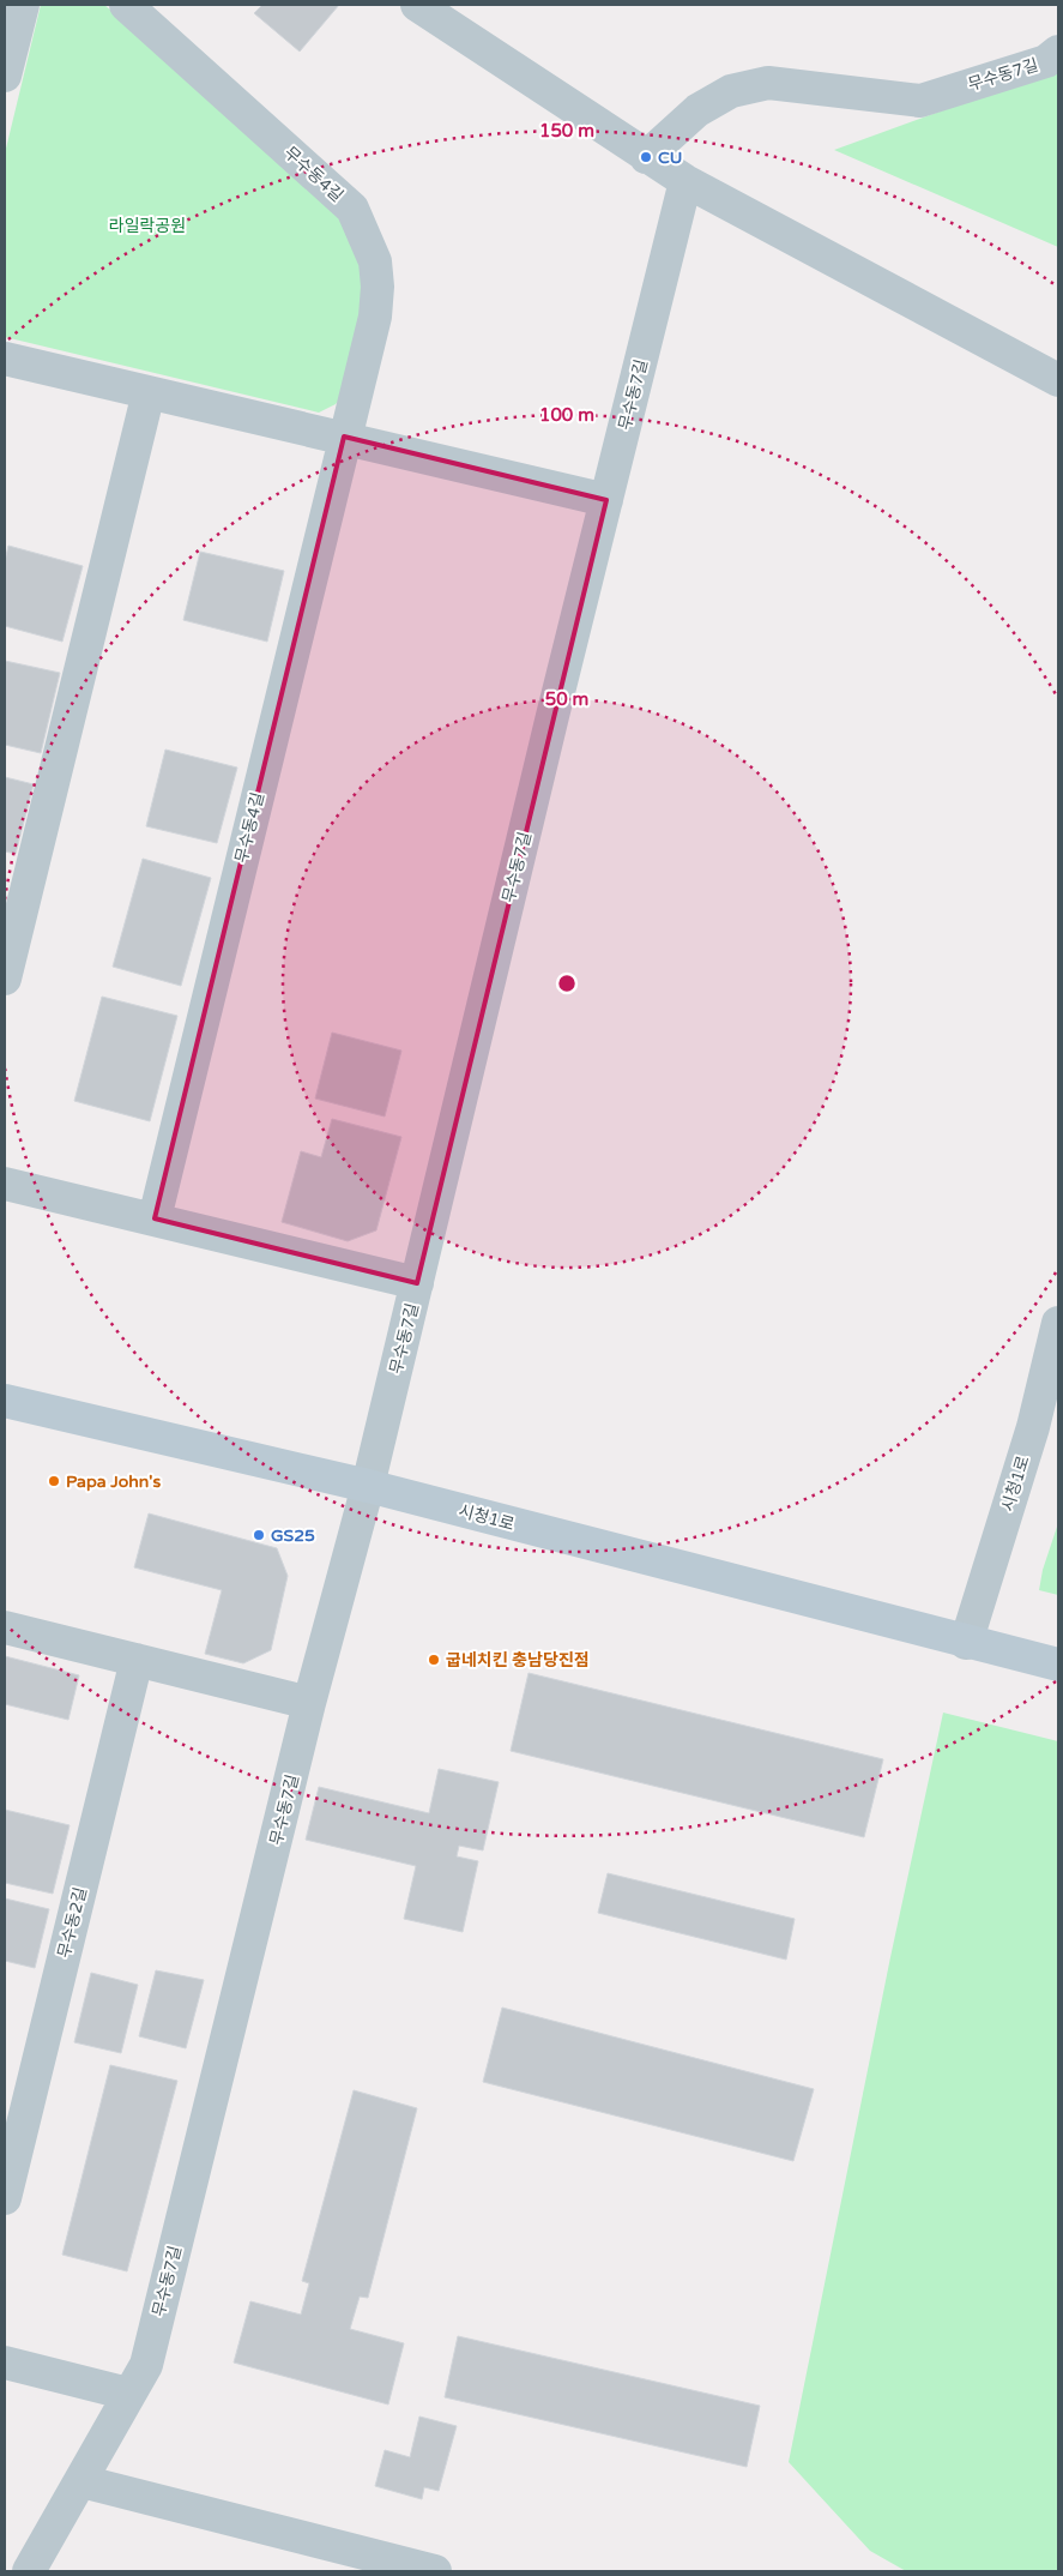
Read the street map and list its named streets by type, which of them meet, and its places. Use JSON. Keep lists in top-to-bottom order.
{
  "streets": {
    "street": [
      "무수동7길",
      "무수동4길",
      "시청1로",
      "무수동2길"
    ]
  },
  "crossings": [
    ["무수동7길", "시청1로"]
  ],
  "parks": ["라일락공원"],
  "places": [
    "CU",
    "Papa John's",
    "GS25",
    "굽네치킨 충남당진점"
  ],
  "rings": ["150 m", "100 m", "50 m"]
}
